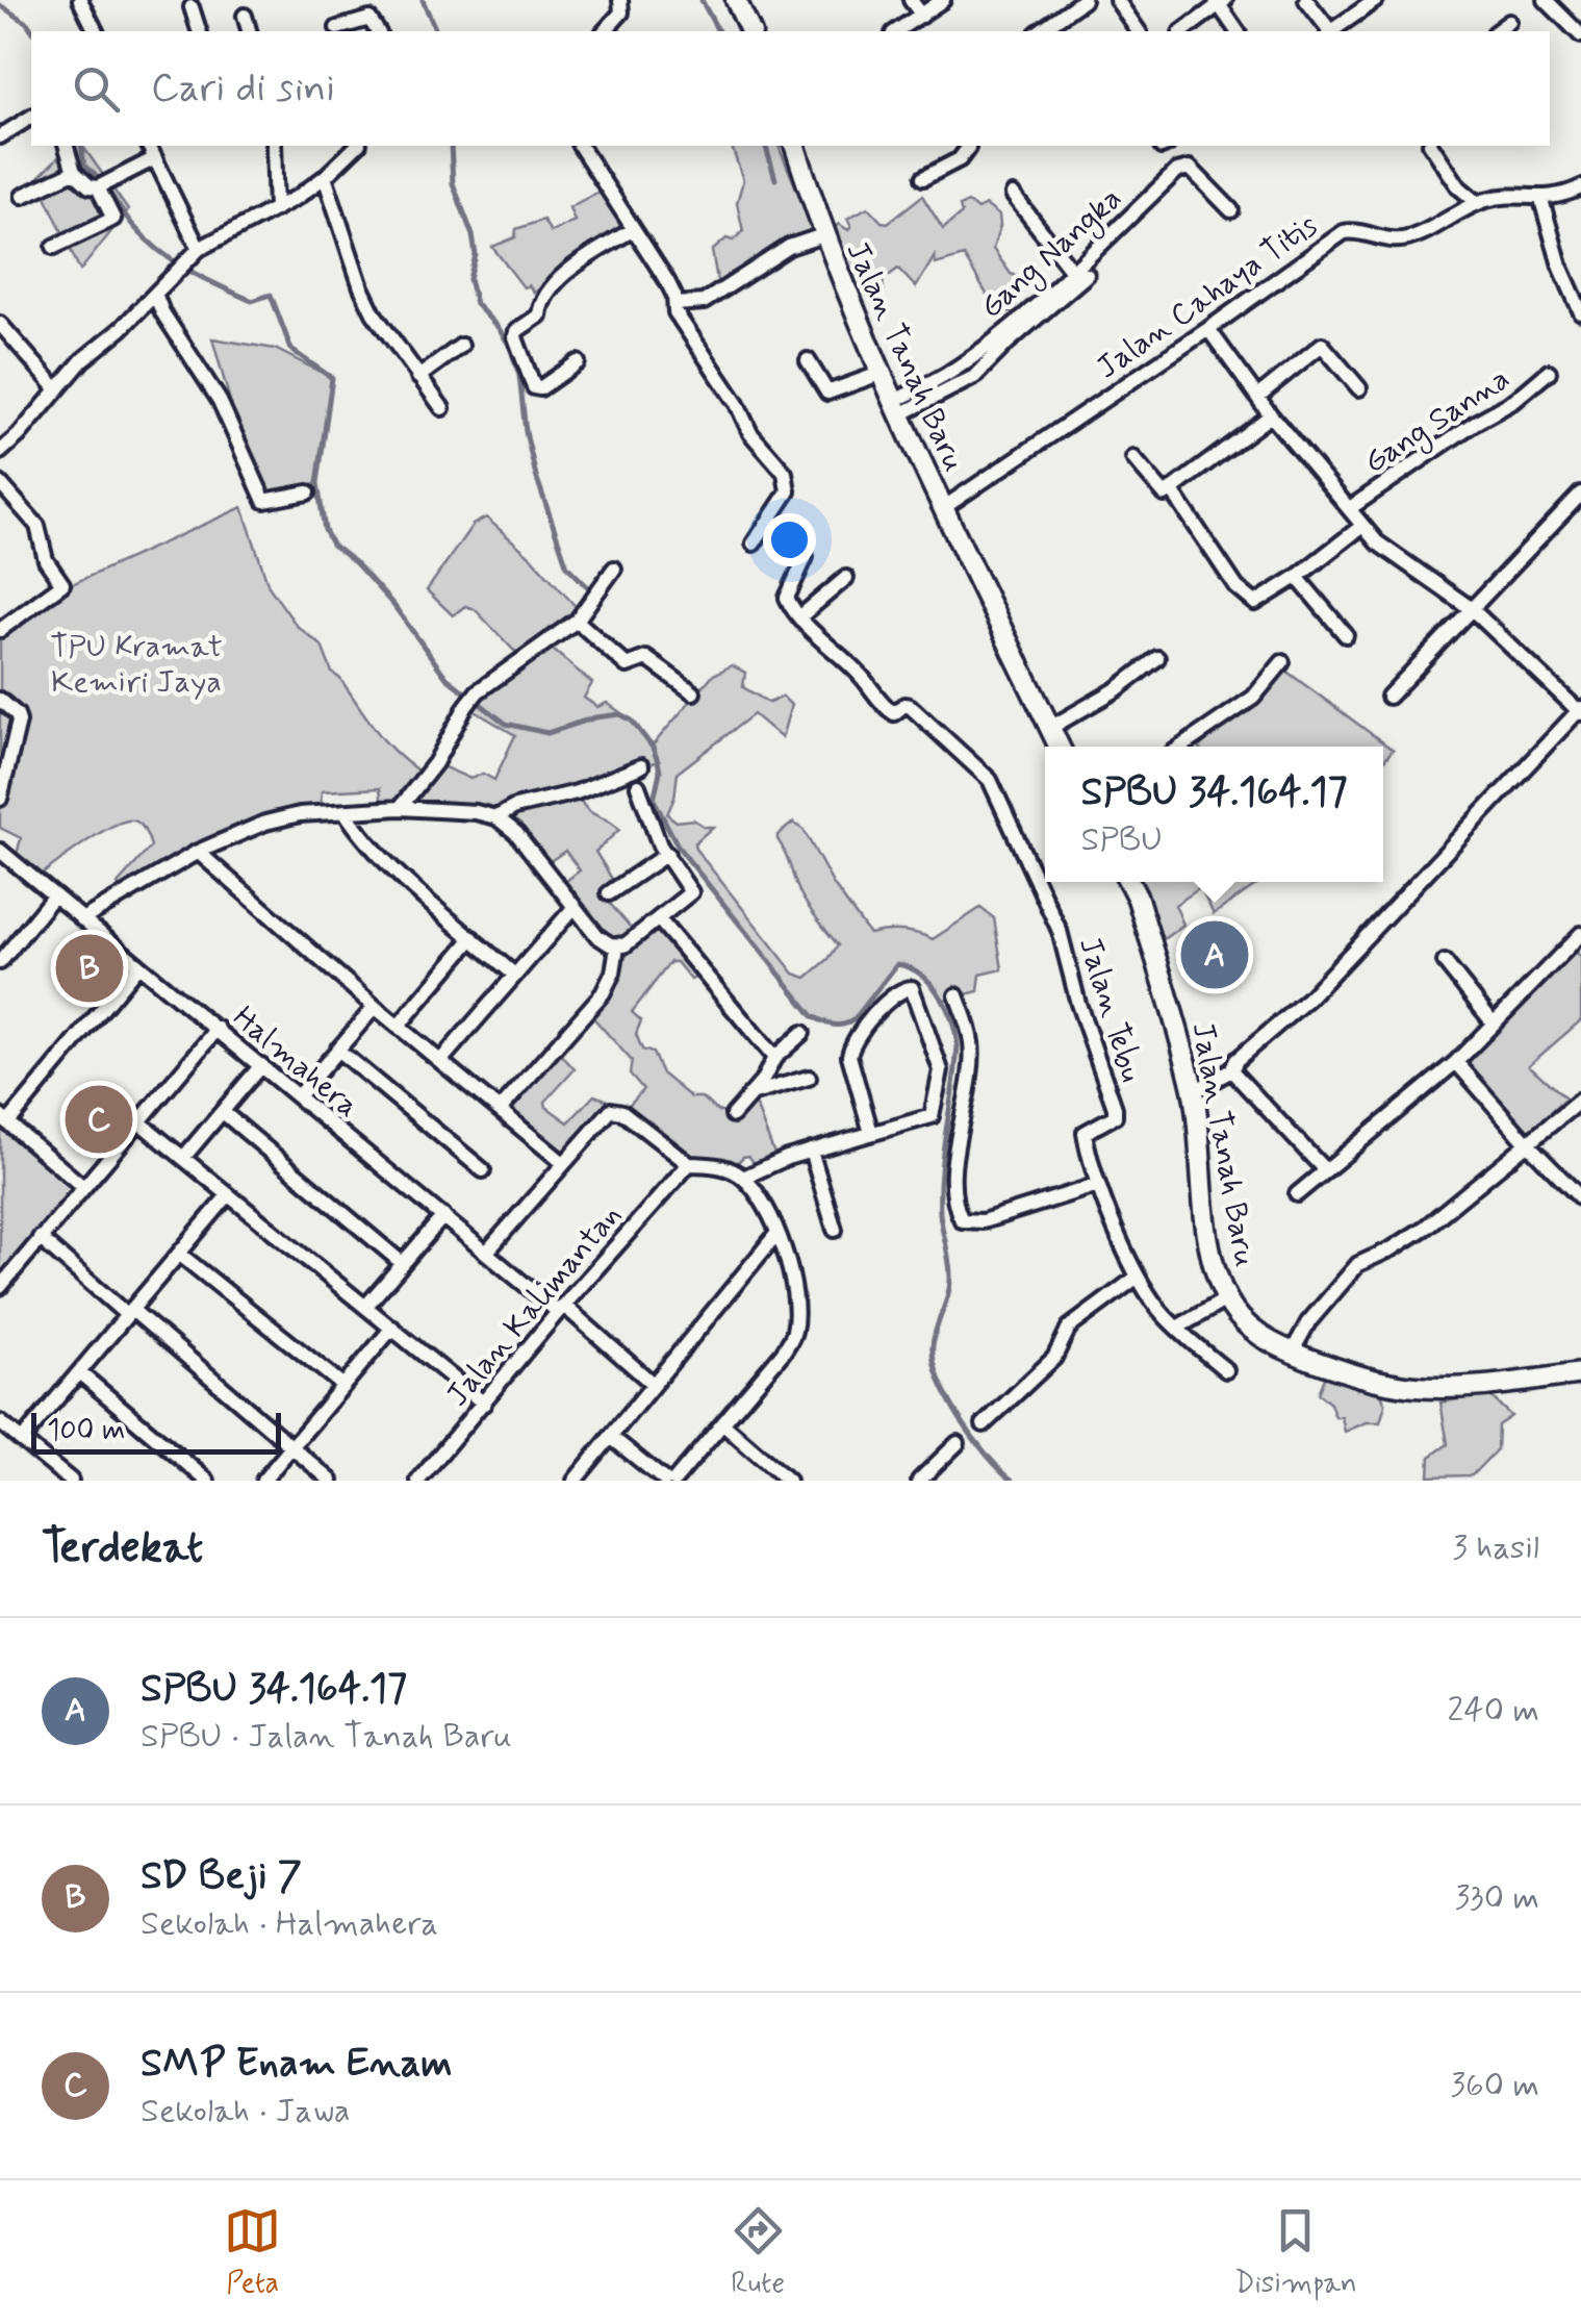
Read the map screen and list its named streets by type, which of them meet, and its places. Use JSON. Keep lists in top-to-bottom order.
{
  "streets": {
    "main road": ["Jalan Tanah Baru"],
    "street": [
      "Gang Nangka",
      "Jalan Cahaya Titis",
      "Gang Sanna",
      "Jalan Tebu",
      "Halmahera",
      "Jalan Kalimantan"
    ]
  },
  "crossings": [
    ["Gang Nangka", "Jalan Tanah Baru"],
    ["Jalan Cahaya Titis", "Jalan Tanah Baru"],
    ["Halmahera", "Jalan Kalimantan"]
  ],
  "parks": ["TPU Kramat Kemiri Jaya"],
  "scale_bar": "100 m",
  "page": {
    "search": "Cari di sini",
    "popup": ["SPBU 34.164.17", "SPBU"],
    "pins": ["A", "B", "C"],
    "scale": "100 m",
    "heading": ["Terdekat", "3 hasil"],
    "list": [
      {
        "mark": "A",
        "name": "SPBU 34.164.17",
        "note": "SPBU · Jalan Tanah Baru",
        "value": "240 m"
      },
      {
        "mark": "B",
        "name": "SD Beji 7",
        "note": "Sekolah · Halmahera",
        "value": "330 m"
      },
      {
        "mark": "C",
        "name": "SMP Enam Enam",
        "note": "Sekolah · Jawa",
        "value": "360 m"
      }
    ],
    "nav": ["Peta", "Rute", "Disimpan"]
  }
}
